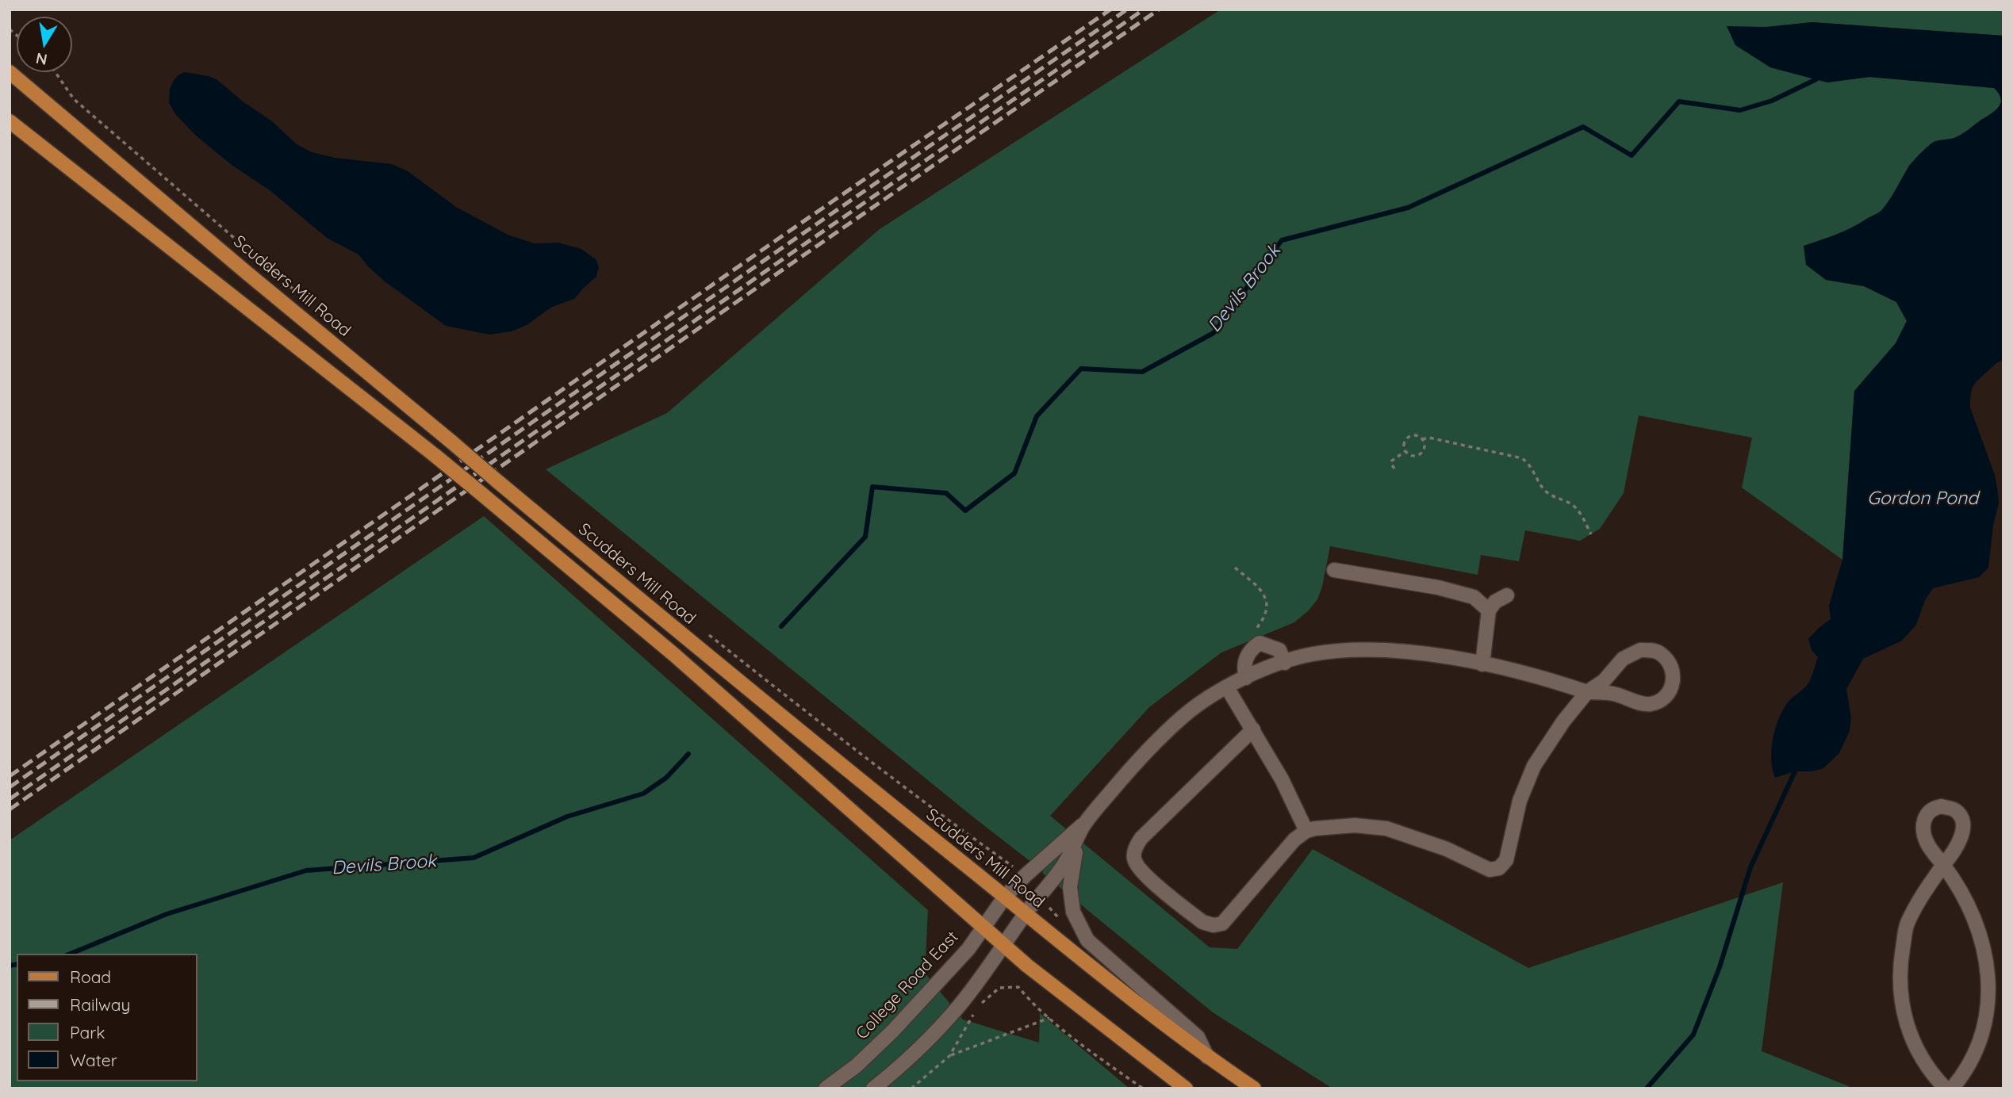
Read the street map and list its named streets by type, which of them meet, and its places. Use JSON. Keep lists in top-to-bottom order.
{
  "streets": {
    "main road": ["Scudders Mill Road"],
    "street": ["College Road East"]
  },
  "crossings": [
    ["Scudders Mill Road", "College Road East"]
  ],
  "water": ["Devils Brook", "Gordon Pond"],
  "legend": [
    "Road",
    "Railway",
    "Park",
    "Water"
  ],
  "north": "bottom"
}
